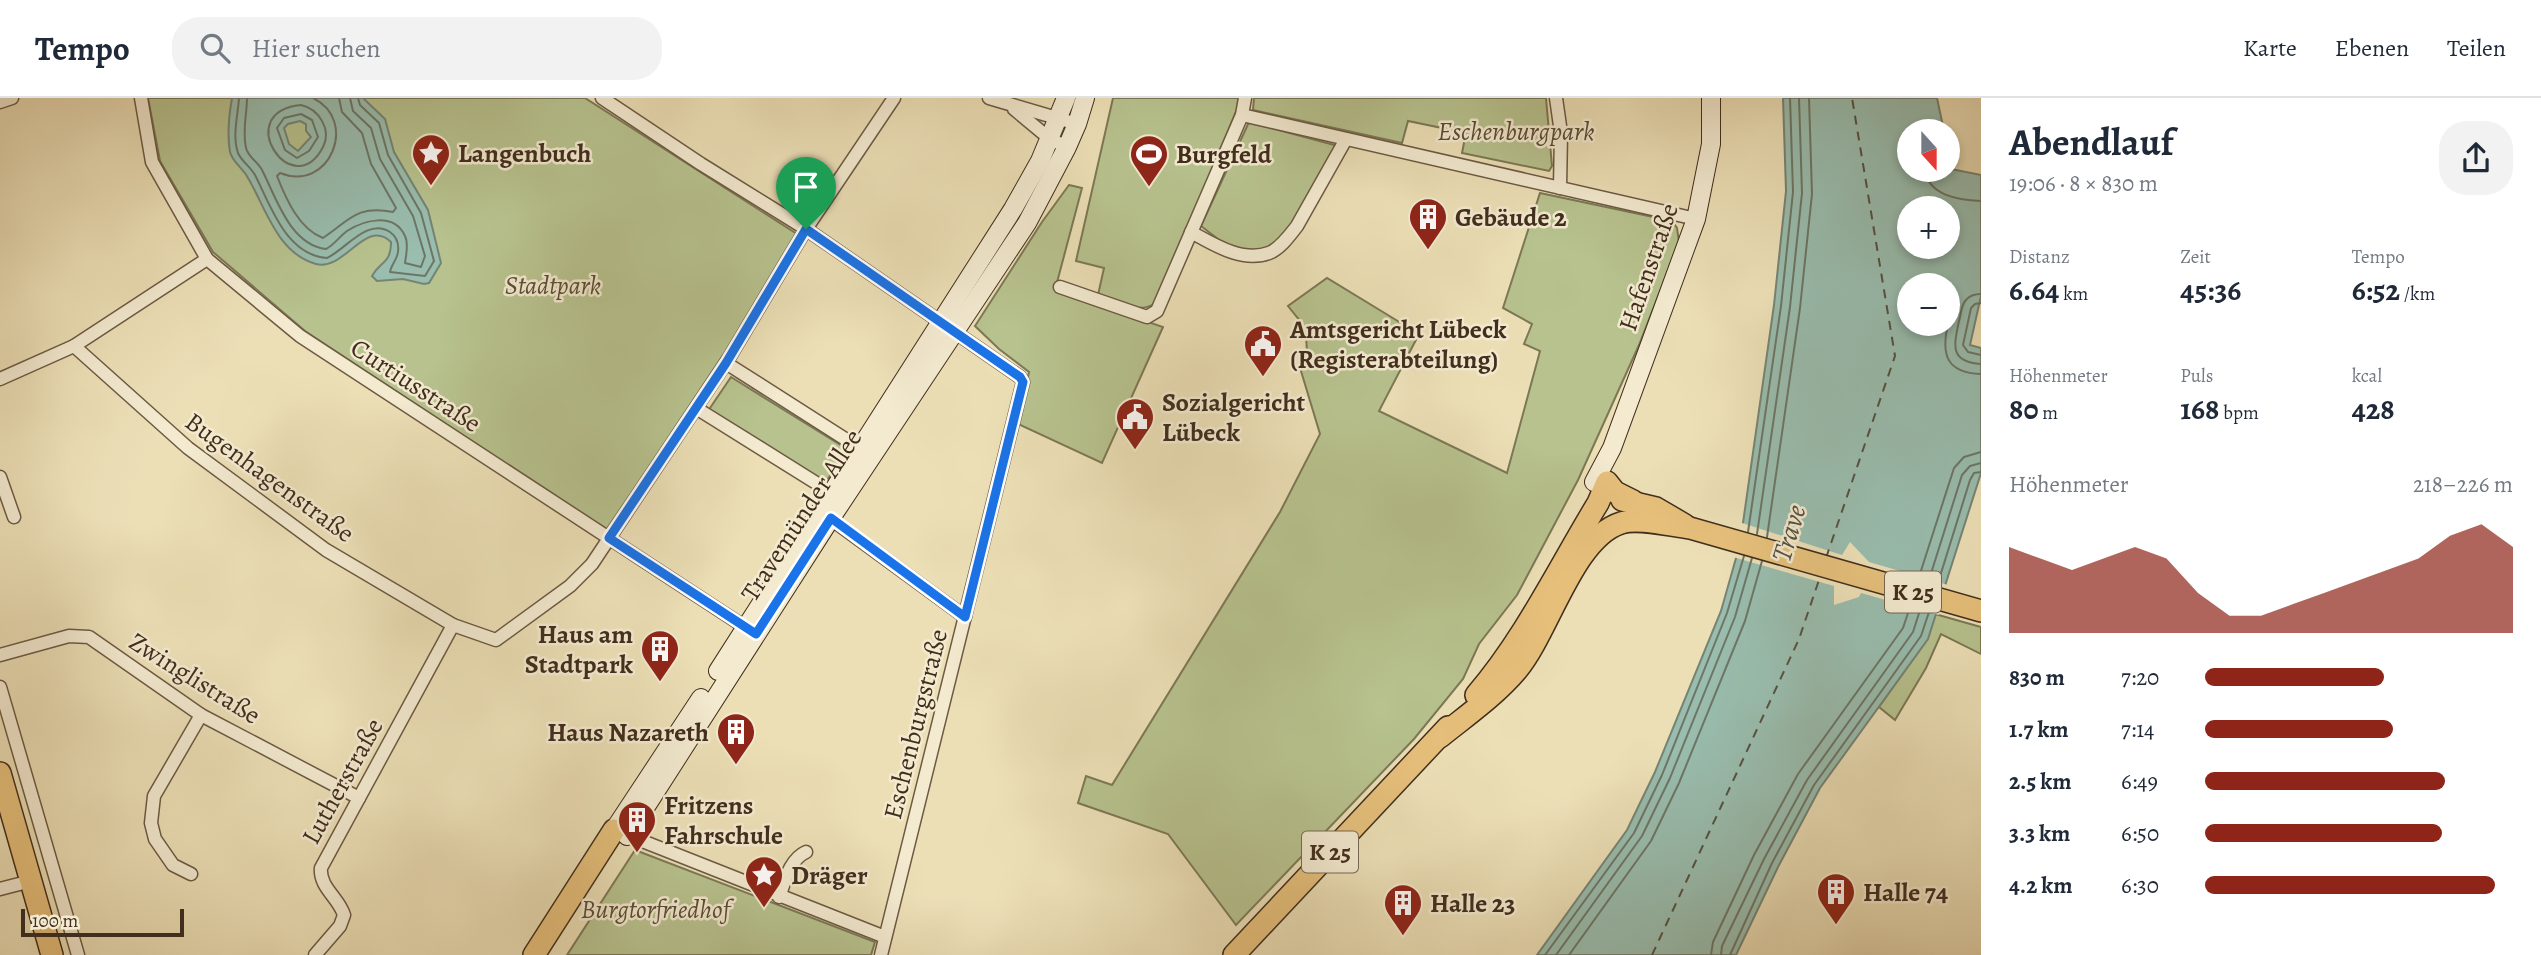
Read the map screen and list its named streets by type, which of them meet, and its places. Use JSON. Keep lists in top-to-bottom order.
{
  "streets": {
    "main road": ["Hafenstraße", "Travemünder Allee", "K 25"],
    "street": [
      "Curtiusstraße",
      "Bugenhagenstraße",
      "Zwinglistraße",
      "Eschenburgstraße",
      "Lutherstraße"
    ]
  },
  "crossings": [
    ["Hafenstraße", "K 25"],
    ["Curtiusstraße", "Bugenhagenstraße"],
    ["Curtiusstraße", "Travemünder Allee"],
    ["Bugenhagenstraße", "Lutherstraße"],
    ["Travemünder Allee", "Eschenburgstraße"],
    ["Zwinglistraße", "Lutherstraße"]
  ],
  "water": ["Trave"],
  "parks": ["Eschenburgpark", "Stadtpark", "Burgtorfriedhof"],
  "places": {
    "place": ["Langenbuch", "Dräger"],
    "sports": ["Burgfeld"],
    "building": [
      "Gebäude 2",
      "Haus am Stadtpark",
      "Haus Nazareth",
      "Fritzens Fahrschule",
      "Halle 74",
      "Halle 23"
    ],
    "public building": ["Amtsgericht Lübeck (Registerabteilung)", "Sozialgericht Lübeck"]
  },
  "scale_bar": "100 m",
  "north": "bottom",
  "page": {
    "header": "Tempo",
    "search": "Hier suchen",
    "nav": ["Karte", "Ebenen", "Teilen"],
    "heading": ["Abendlauf", "19:06 · 8 × 830 m"],
    "map_buttons": ["+", "−"],
    "stats": [
      ["Distanz", "6.64 km"],
      ["Zeit", "45:36"],
      ["Tempo", "6:52 /km"],
      ["Höhenmeter", "80 m"],
      ["Puls", "168 bpm"],
      ["kcal", "428"]
    ],
    "chart": ["Höhenmeter", "218–226 m"],
    "list": [
      {
        "name": "830 m",
        "note": "7:20"
      },
      {
        "name": "1.7 km",
        "note": "7:14"
      },
      {
        "name": "2.5 km",
        "note": "6:49"
      },
      {
        "name": "3.3 km",
        "note": "6:50"
      },
      {
        "name": "4.2 km",
        "note": "6:30"
      }
    ],
    "scale": "100 m"
  }
}
